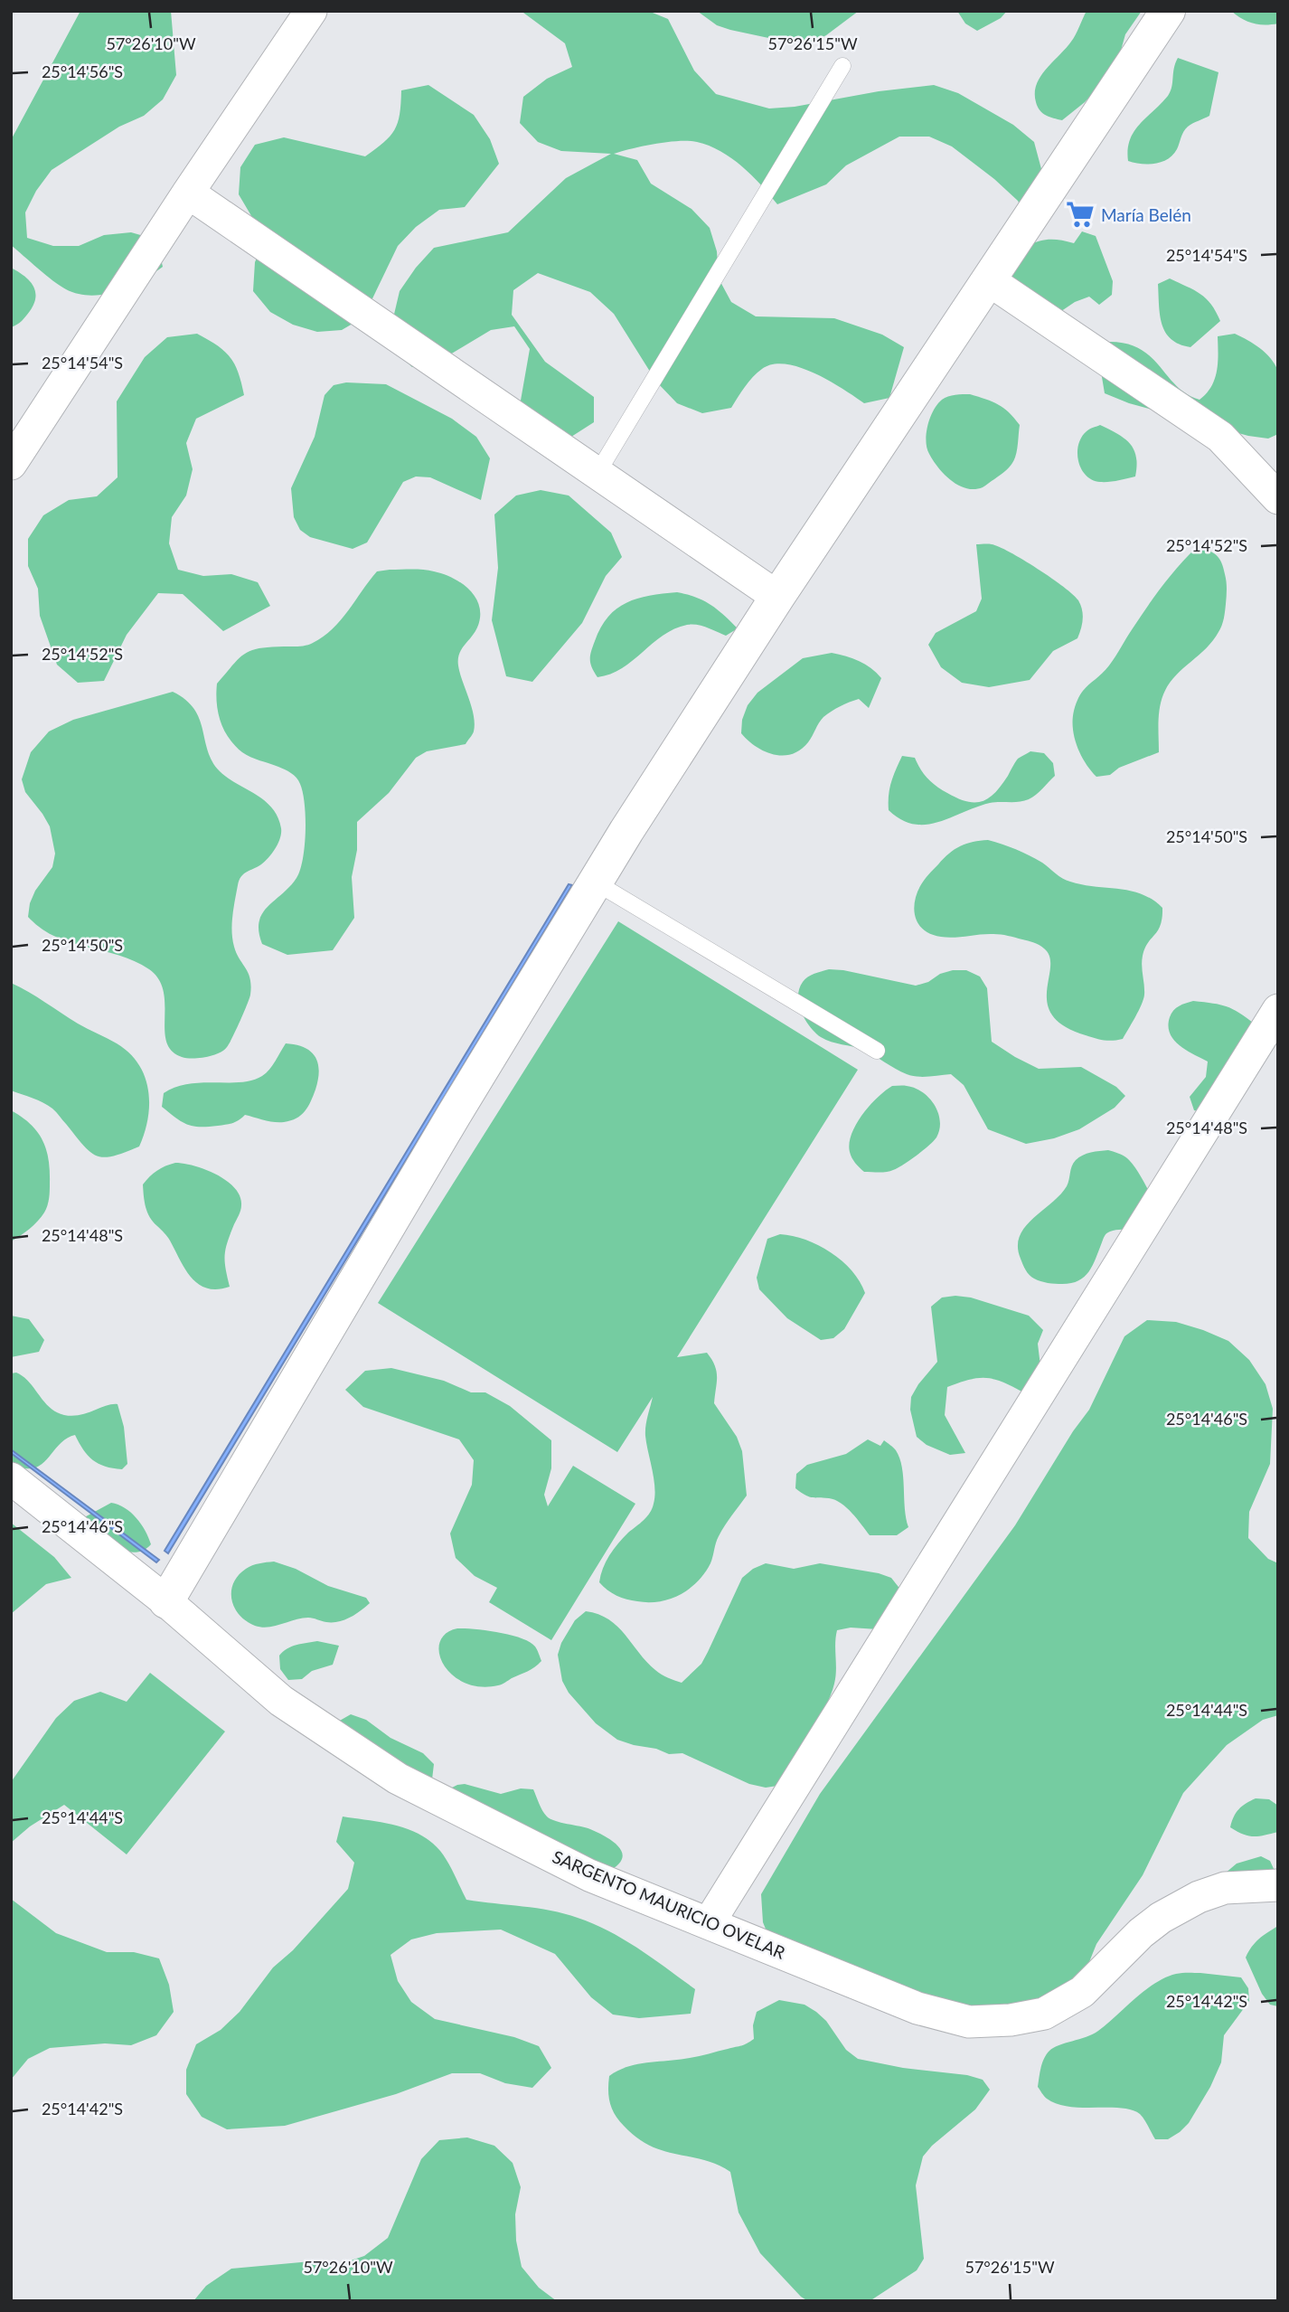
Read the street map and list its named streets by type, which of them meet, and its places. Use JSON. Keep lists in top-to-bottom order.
{
  "streets": {
    "street": ["SARGENTO MAURICIO OVELAR"]
  },
  "places": {
    "supermarket": ["María Belén"]
  },
  "coordinates": [
    "57°26'10\"W",
    "57°26'15\"W",
    "25°14'56\"S",
    "25°14'54\"S",
    "25°14'52\"S",
    "25°14'50\"S",
    "25°14'48\"S",
    "25°14'46\"S",
    "25°14'44\"S",
    "25°14'42\"S"
  ]
}
